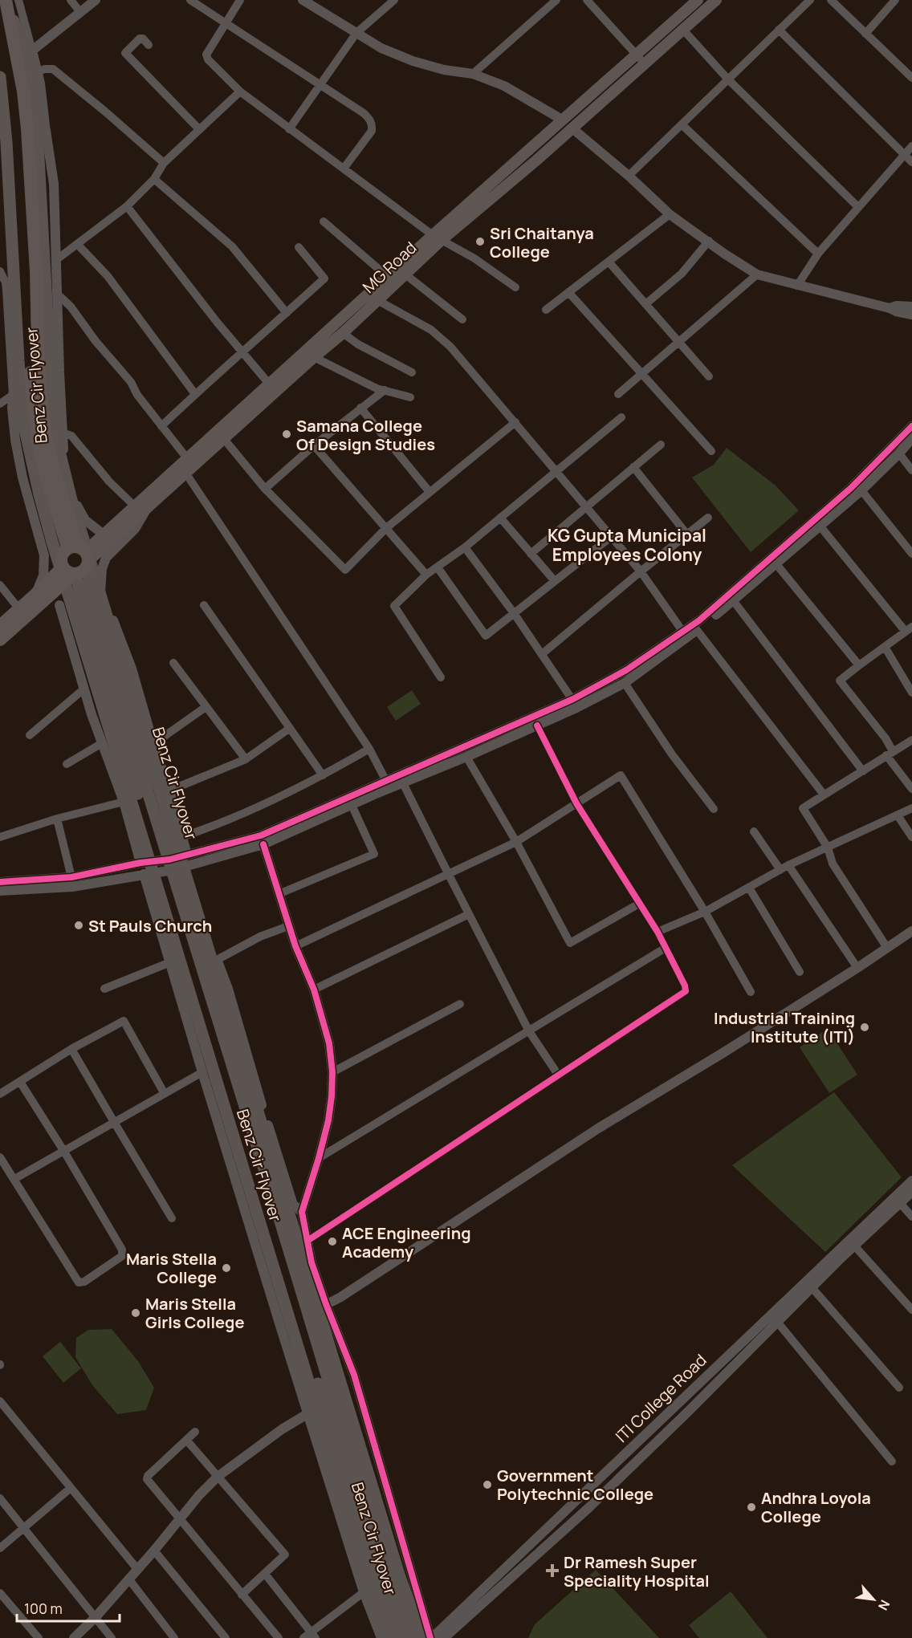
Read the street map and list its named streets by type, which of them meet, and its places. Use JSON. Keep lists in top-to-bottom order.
{
  "streets": {
    "main road": ["MG Road", "Benz Cir Flyover"],
    "street": ["ITI College Road"]
  },
  "districts": ["KG Gupta Municipal Employees Colony"],
  "places": {
    "other": [
      "Sri Chaitanya College",
      "Samana College Of Design Studies",
      "St Pauls Church",
      "Industrial Training Institute (ITI)",
      "ACE Engineering Academy",
      "Maris Stella College",
      "Maris Stella Girls College",
      "Government Polytechnic College",
      "Andhra Loyola College"
    ],
    "health": ["Dr Ramesh Super Speciality Hospital"]
  },
  "scale_bar": "100 m",
  "north": "bottom right"
}
